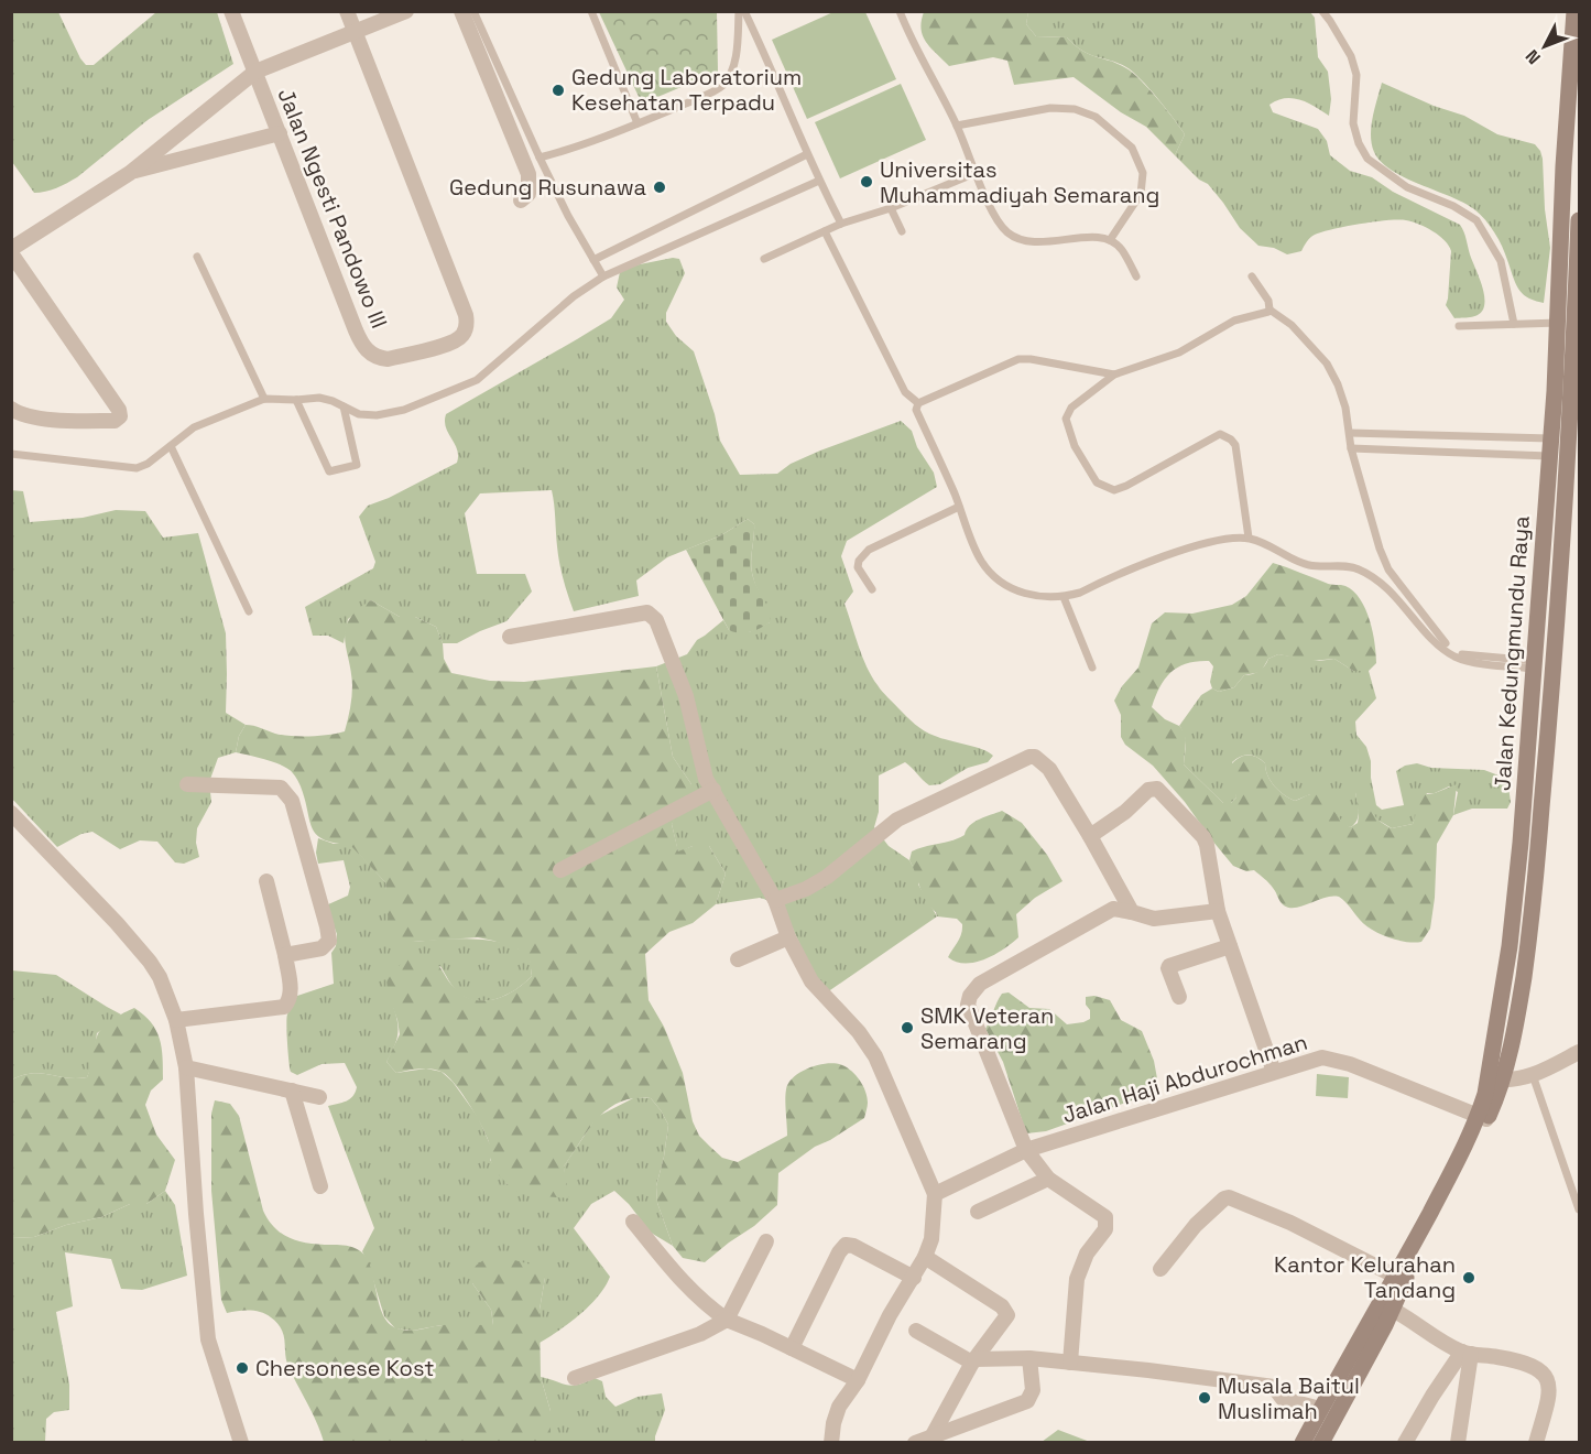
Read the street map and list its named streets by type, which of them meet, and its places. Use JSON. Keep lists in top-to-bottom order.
{
  "streets": {
    "main road": ["Jalan Kedungmundu Raya"],
    "street": ["Jalan Ngesti Pandowo III", "Jalan Haji Abdurochman"]
  },
  "crossings": [
    ["Jalan Kedungmundu Raya", "Jalan Haji Abdurochman"]
  ],
  "places": [
    "Gedung Laboratorium Kesehatan Terpadu",
    "Universitas Muhammadiyah Semarang",
    "Gedung Rusunawa",
    "SMK Veteran Semarang",
    "Kantor Kelurahan Tandang",
    "Chersonese Kost",
    "Musala Baitul Muslimah"
  ],
  "north": "bottom left"
}
